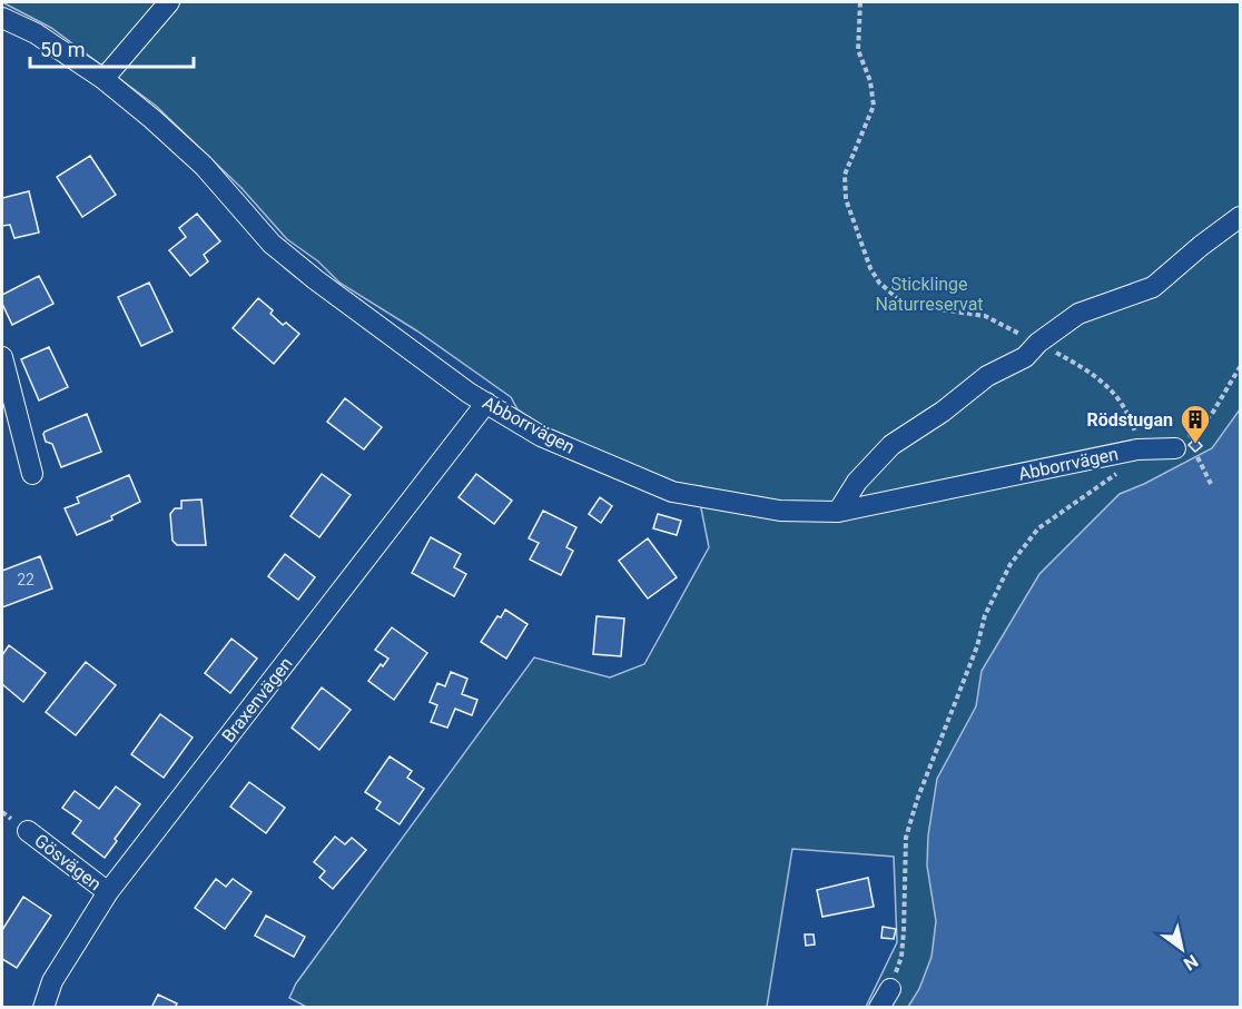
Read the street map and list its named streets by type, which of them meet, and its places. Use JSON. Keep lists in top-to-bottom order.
{
  "streets": {
    "street": ["Abborrvägen", "Braxenvägen", "Gösvägen"]
  },
  "crossings": [
    ["Abborrvägen", "Braxenvägen"],
    ["Braxenvägen", "Gösvägen"]
  ],
  "parks": ["Sticklinge Naturreservat"],
  "places": {
    "building": ["Rödstugan"]
  },
  "house_numbers": ["22"],
  "scale_bar": "50 m",
  "north": "bottom right"
}
